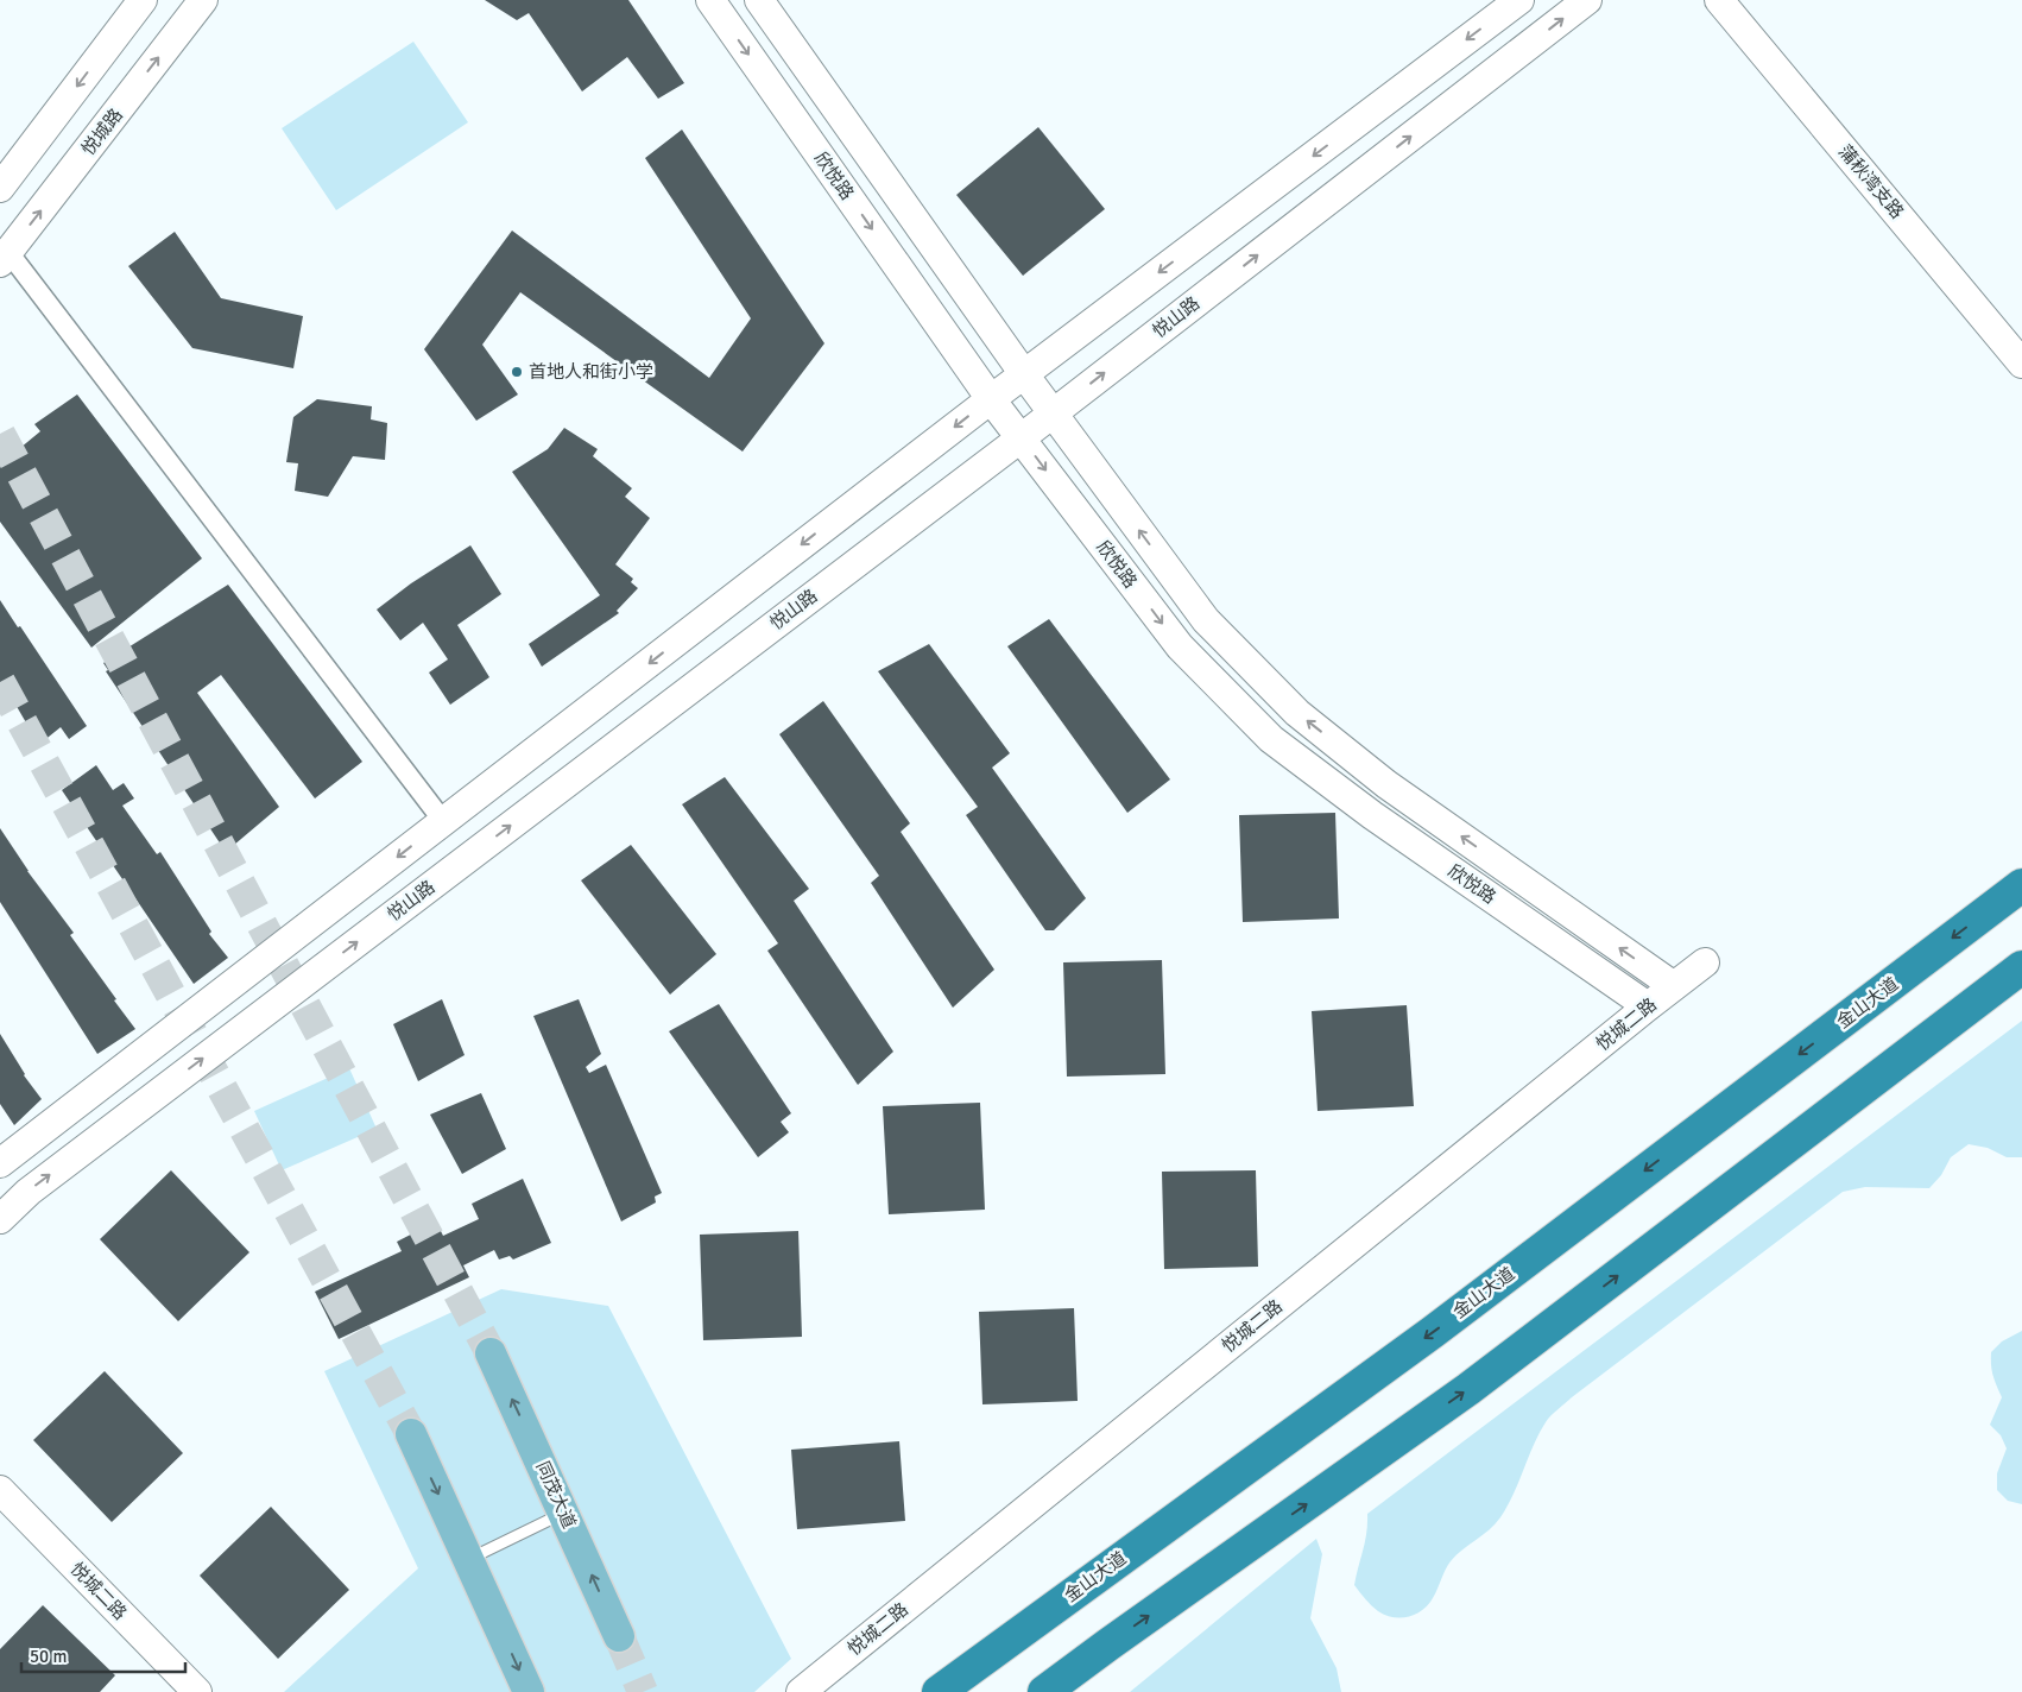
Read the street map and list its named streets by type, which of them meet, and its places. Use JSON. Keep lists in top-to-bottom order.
{
  "streets": {
    "highway": ["金山大道"],
    "main road": [
      "悦城路",
      "欣悦路",
      "蒲秋湾支路",
      "悦山路",
      "悦城二路",
      "同茂大道"
    ]
  },
  "crossings": [
    ["欣悦路", "悦山路"],
    ["欣悦路", "悦城二路"]
  ],
  "places": ["首地人和街小学"],
  "scale_bar": "50 m"
}
